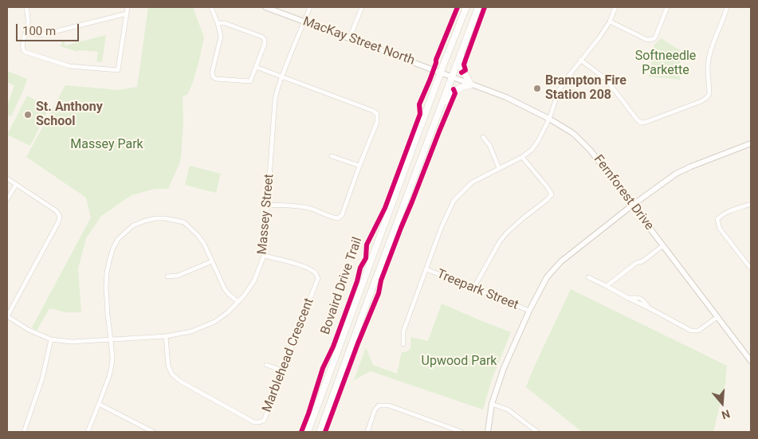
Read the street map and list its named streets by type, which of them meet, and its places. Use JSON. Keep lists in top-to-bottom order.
{
  "streets": {
    "street": [
      "MacKay Street North",
      "Fernforest Drive",
      "Massey Street",
      "Treepark Street",
      "Marblehead Crescent"
    ],
    "cycle path": ["Bovaird Drive Trail"]
  },
  "crossings": [
    ["MacKay Street North", "Fernforest Drive"],
    ["MacKay Street North", "Massey Street"],
    ["Massey Street", "Marblehead Crescent"]
  ],
  "parks": ["Softneedle Parkette", "Massey Park", "Upwood Park"],
  "places": ["Brampton Fire Station 208", "St. Anthony School"],
  "scale_bar": "100 m",
  "north": "bottom"
}
